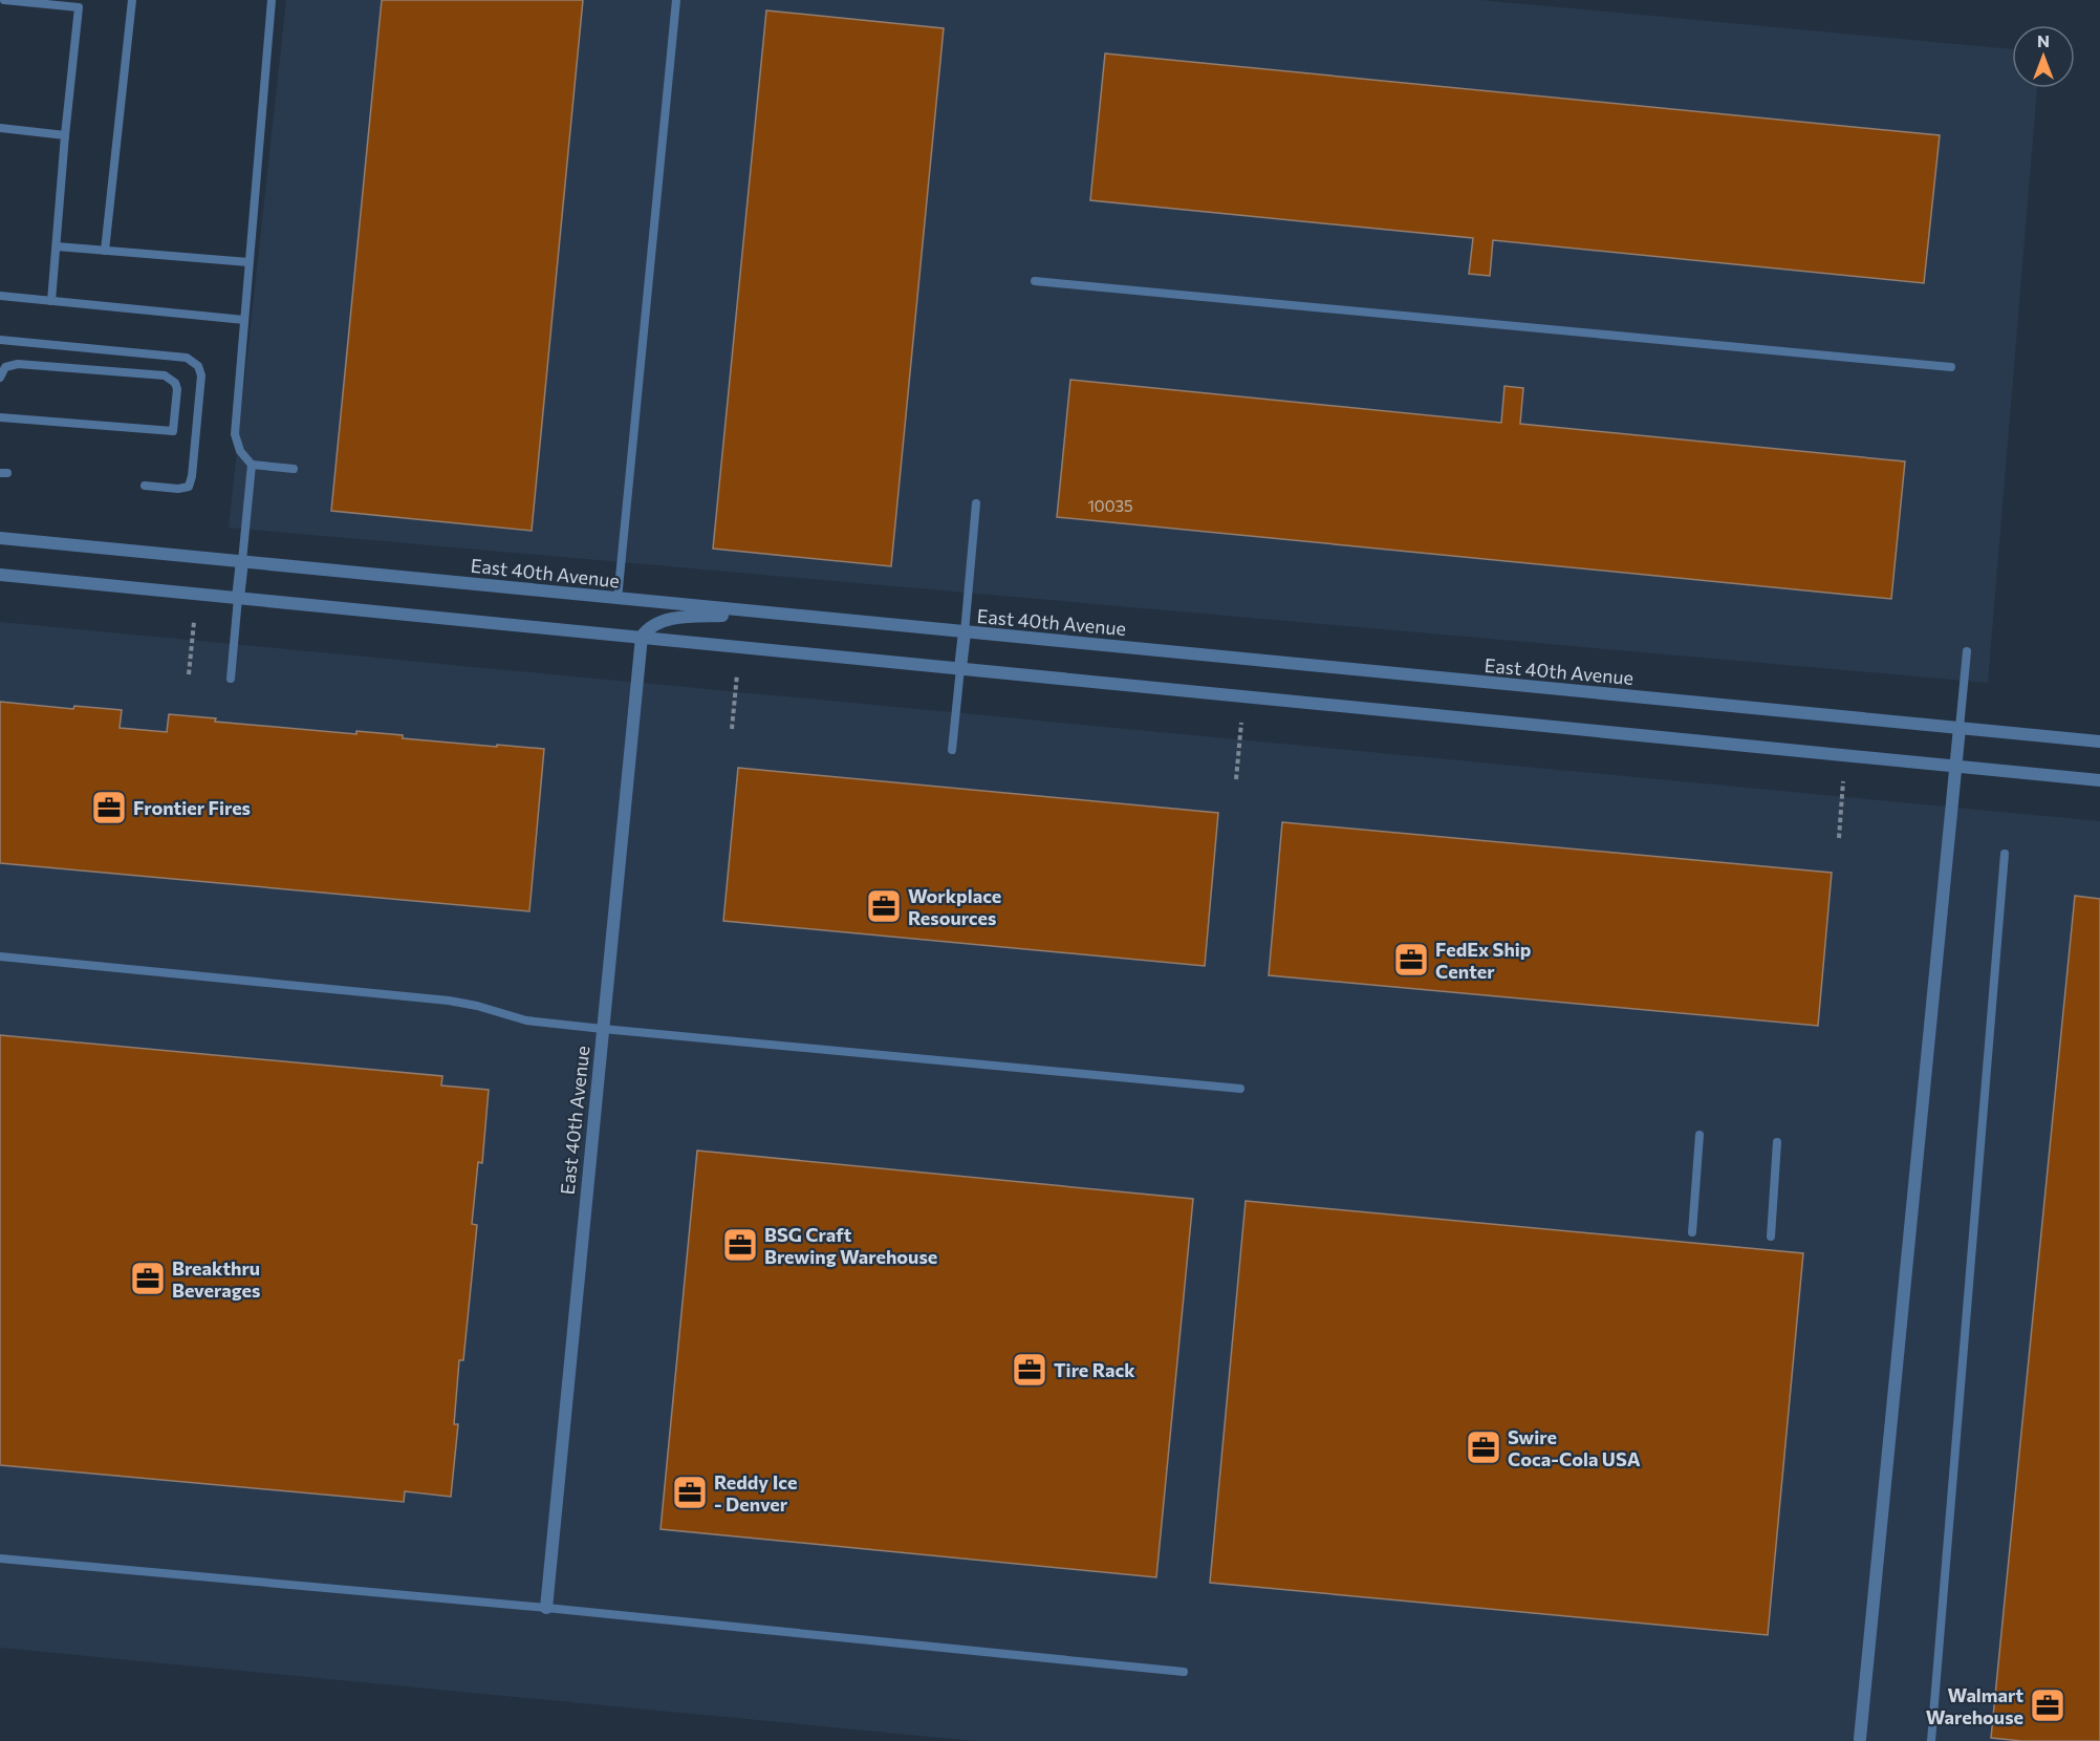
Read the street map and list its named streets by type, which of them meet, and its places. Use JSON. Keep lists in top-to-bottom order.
{
  "streets": {
    "street": ["East 40th Avenue"]
  },
  "places": {
    "office": [
      "Frontier Fires",
      "Workplace Resources",
      "FedEx Ship Center",
      "BSG Craft Brewing Warehouse",
      "Breakthru Beverages",
      "Tire Rack",
      "Swire Coca-Cola USA",
      "Reddy Ice - Denver",
      "Walmart Warehouse"
    ]
  },
  "house_numbers": ["10035"],
  "north": "top"
}
